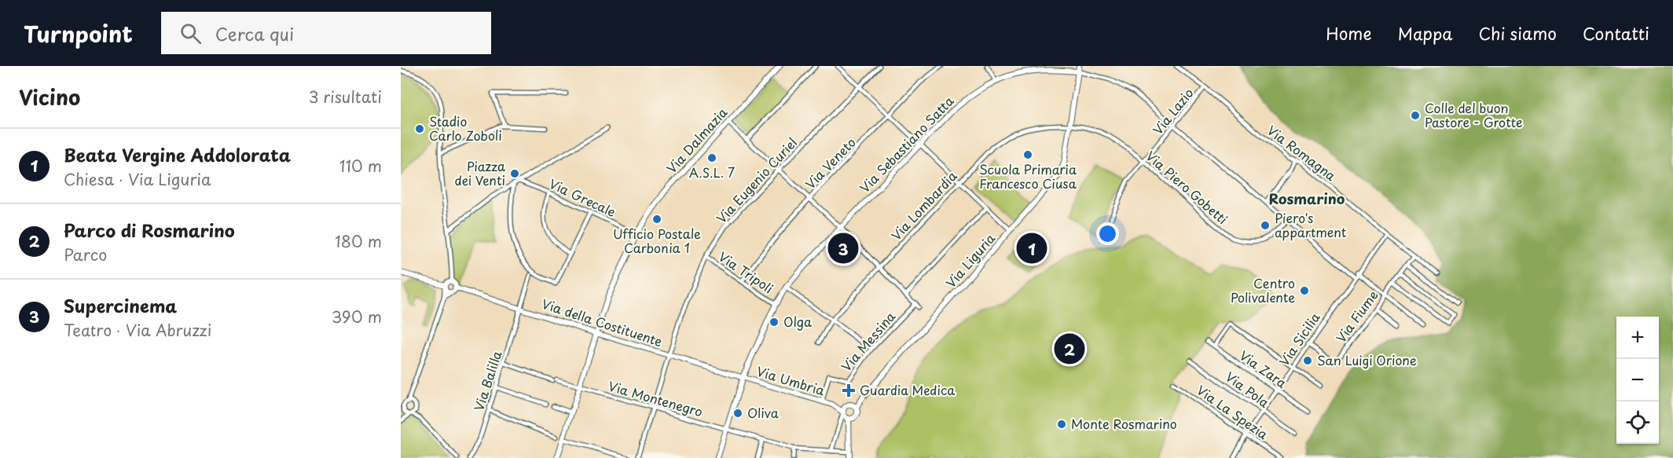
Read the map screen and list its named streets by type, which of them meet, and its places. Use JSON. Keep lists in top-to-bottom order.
{
  "streets": {
    "street": [
      "Via Lazio",
      "Via Dalmazia",
      "Via Sebastiano Satta",
      "Via Romagna",
      "Via Veneto",
      "Via Eugenio Curiel",
      "Via Piero Gobetti",
      "Via Grecale",
      "Via Lombardia",
      "Via Liguria",
      "Via Tripoli",
      "Via Fiume",
      "Via della Costituente",
      "Via Sicilia",
      "Via Messina",
      "Via Zara",
      "Via Balilla",
      "Via Umbria",
      "Via Pola",
      "Via Montenegro",
      "Via La Spezia"
    ]
  },
  "crossings": [
    ["Via Lazio", "Via Sebastiano Satta"],
    ["Via Lazio", "Via Romagna"],
    ["Via Lazio", "Via Piero Gobetti"],
    ["Via Dalmazia", "Via Grecale"],
    ["Via Dalmazia", "Via della Costituente"],
    ["Via Dalmazia", "Via Montenegro"],
    ["Via Sebastiano Satta", "Via Piero Gobetti"],
    ["Via Sebastiano Satta", "Via Liguria"],
    ["Via Sebastiano Satta", "Via Tripoli"],
    ["Via Sebastiano Satta", "Via Fiume"],
    ["Via Sebastiano Satta", "Via della Costituente"],
    ["Via Sebastiano Satta", "Via Sicilia"],
    ["Via Sebastiano Satta", "Via Umbria"],
    ["Via Sebastiano Satta", "Via Montenegro"],
    ["Via Romagna", "Via Fiume"],
    ["Via Romagna", "Via Sicilia"],
    ["Via Veneto", "Via Tripoli"],
    ["Via Eugenio Curiel", "Via Tripoli"],
    ["Via Eugenio Curiel", "Via della Costituente"],
    ["Via Eugenio Curiel", "Via Montenegro"],
    ["Via Piero Gobetti", "Via Lombardia"],
    ["Via Piero Gobetti", "Via Liguria"],
    ["Via Lombardia", "Via Liguria"],
    ["Via Liguria", "Via Umbria"],
    ["Via Fiume", "Via Sicilia"],
    ["Via della Costituente", "Via Balilla"],
    ["Via della Costituente", "Via Umbria"],
    ["Via Sicilia", "Via Zara"],
    ["Via Sicilia", "Via Pola"],
    ["Via Sicilia", "Via La Spezia"],
    ["Via Messina", "Via Umbria"],
    ["Via Balilla", "Via Montenegro"]
  ],
  "districts": ["Rosmarino"],
  "places": {
    "other": [
      "Colle del buon Pastore - Grotte",
      "Stadio Carlo Zoboli",
      "Scuola Primaria Francesco Ciusa",
      "A.S.L. 7",
      "Piazza dei Venti",
      "Ufficio Postale Carbonia 1",
      "Piero's appartment",
      "Centro Polivalente",
      "Olga",
      "San Luigi Orione",
      "Oliva",
      "Monte Rosmarino"
    ],
    "health": ["Guardia Medica"]
  },
  "page": {
    "header": "Turnpoint",
    "search": "Cerca qui",
    "nav": [
      "Home",
      "Mappa",
      "Chi siamo",
      "Contatti"
    ],
    "heading": ["Vicino", "3 risultati"],
    "list": [
      {
        "mark": "1",
        "name": "Beata Vergine Addolorata",
        "note": "Chiesa · Via Liguria",
        "value": "110 m"
      },
      {
        "mark": "2",
        "name": "Parco di Rosmarino",
        "note": "Parco",
        "value": "180 m"
      },
      {
        "mark": "3",
        "name": "Supercinema",
        "note": "Teatro · Via Abruzzi",
        "value": "390 m"
      }
    ],
    "pins": ["1", "3", "2"],
    "map_buttons": ["+", "−"]
  }
}
